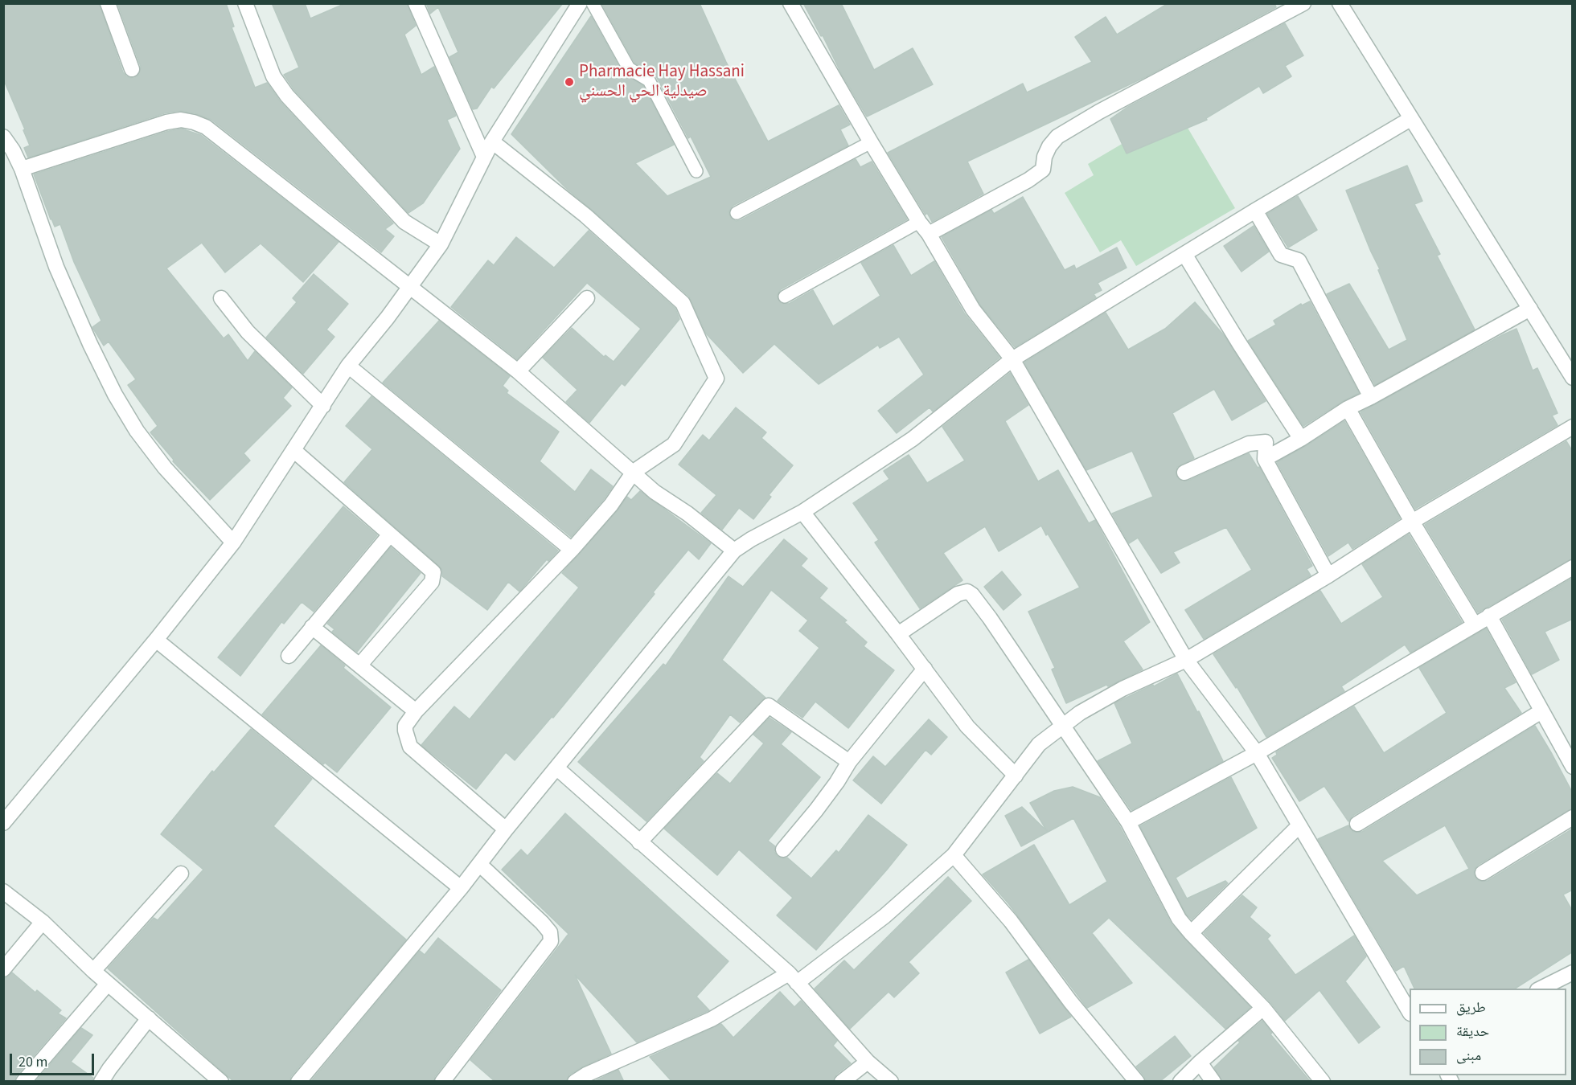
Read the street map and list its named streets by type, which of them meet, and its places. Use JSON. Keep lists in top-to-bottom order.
{
  "places": ["Pharmacie Hay Hassani صيدلية الحي الحسني"],
  "legend": ["طريق", "حديقة", "مبنى"],
  "scale_bar": "20 m"
}
